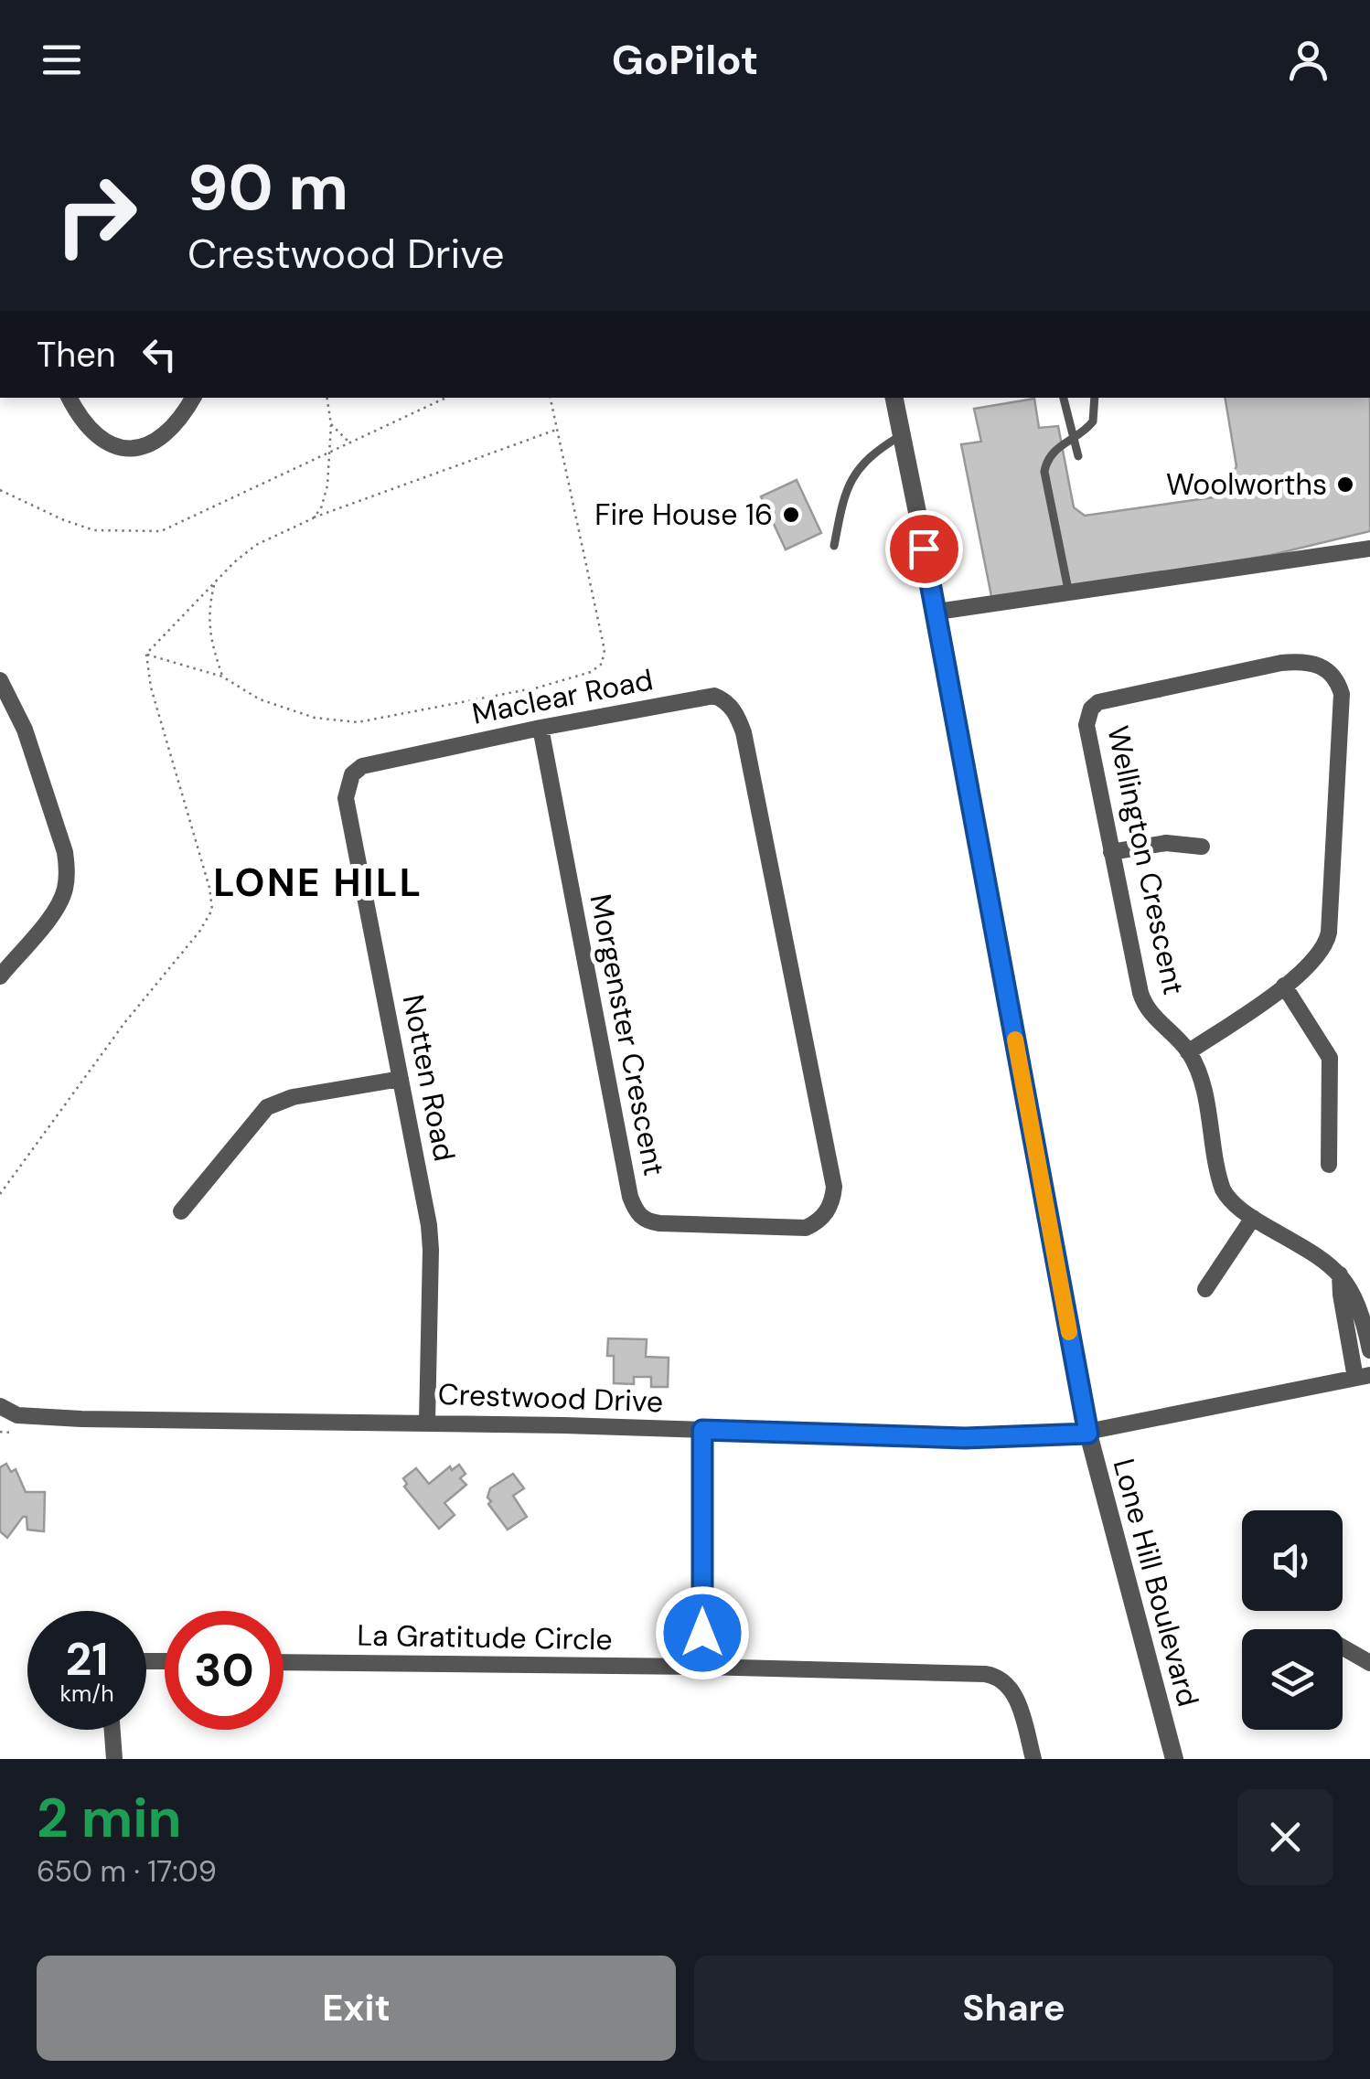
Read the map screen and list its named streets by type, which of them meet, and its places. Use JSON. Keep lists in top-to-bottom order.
{
  "streets": {
    "street": [
      "Maclear Road",
      "Wellington Crescent",
      "Morgenster Crescent",
      "Notten Road",
      "Crestwood Drive",
      "Lone Hill Boulevard",
      "La Gratitude Circle"
    ]
  },
  "crossings": [
    ["Maclear Road", "Morgenster Crescent"],
    ["Maclear Road", "Notten Road"],
    ["Notten Road", "Crestwood Drive"],
    ["Crestwood Drive", "Lone Hill Boulevard"]
  ],
  "districts": ["LONE HILL"],
  "places": ["Woolworths", "Fire House 16"],
  "page": {
    "header": "GoPilot",
    "turn": ["90 m", "Crestwood Drive"],
    "then": "Then",
    "speed": "21 km/h",
    "limit": "30",
    "heading": ["2 min", "650 m · 17:09"],
    "buttons": ["Exit", "Share"]
  }
}
